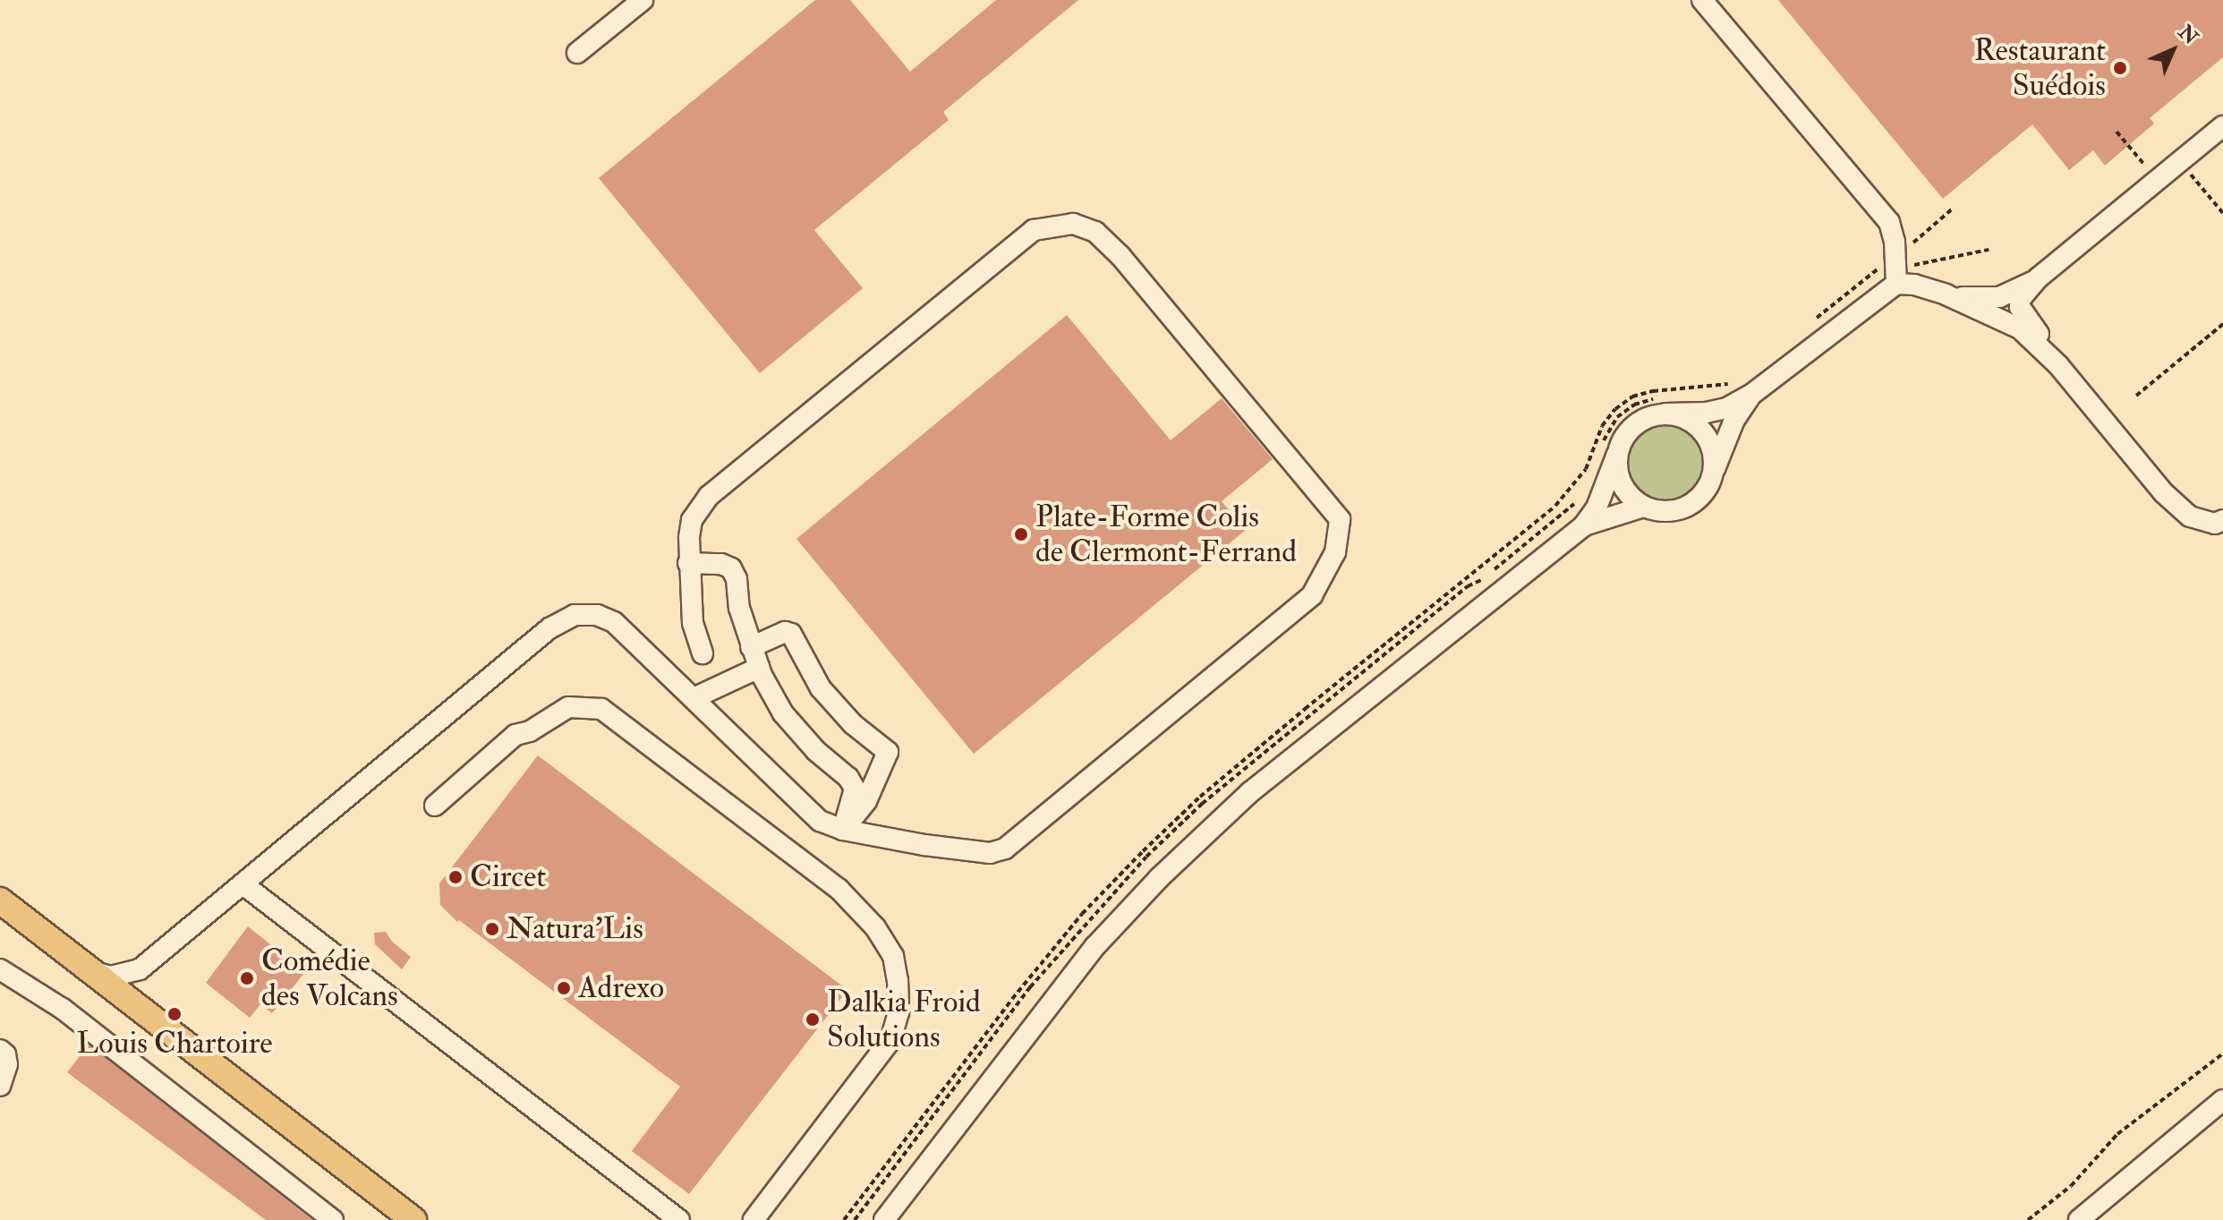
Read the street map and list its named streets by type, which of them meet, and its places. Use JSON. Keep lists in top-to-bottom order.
{
  "places": [
    "Restaurant Suédois",
    "Plate-Forme Colis de Clermont-Ferrand",
    "Circet",
    "Natura'Lis",
    "Comédie des Volcans",
    "Adrexo",
    "Louis Chartoire",
    "Dalkia Froid Solutions"
  ],
  "north": "top right"
}
